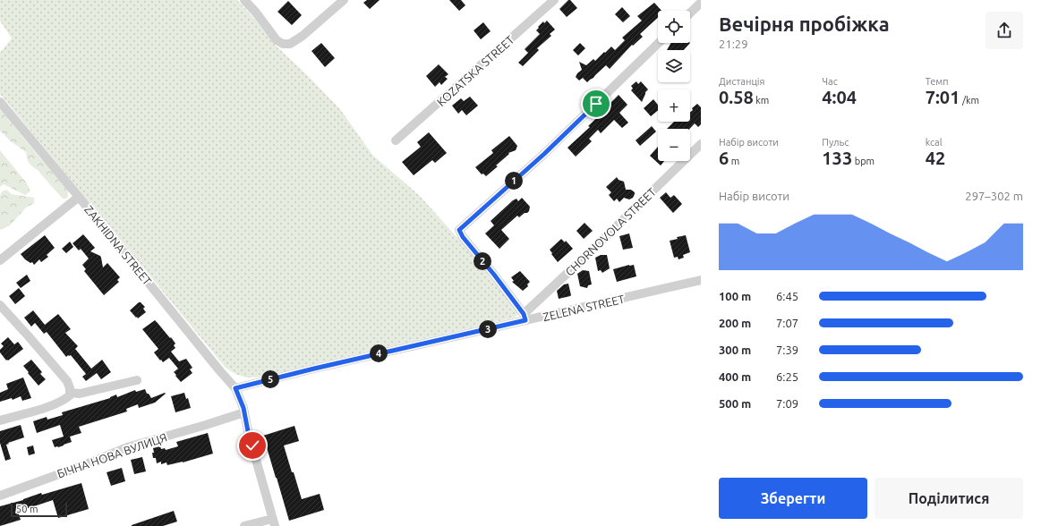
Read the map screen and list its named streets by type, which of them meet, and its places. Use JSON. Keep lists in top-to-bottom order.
{
  "streets": {
    "street": [
      "KOZATSKA STREET",
      "CHORNOVOLA STREET",
      "ZAKHIDNA STREET",
      "ZELENA STREET",
      "БІЧНА НОВА ВУЛИЦЯ"
    ]
  },
  "crossings": [
    ["CHORNOVOLA STREET", "ZELENA STREET"],
    ["ZAKHIDNA STREET", "ZELENA STREET"]
  ],
  "scale_bar": "50 m",
  "page": {
    "heading": ["Вечірня пробіжка", "21:29"],
    "map_buttons": ["+", "−"],
    "stats": [
      ["Дистанція", "0.58 km"],
      ["Час", "4:04"],
      ["Темп", "7:01 /km"],
      ["Набір висоти", "6 m"],
      ["Пульс", "133 bpm"],
      ["kcal", "42"]
    ],
    "pins": [
      "1",
      "2",
      "3",
      "4",
      "5"
    ],
    "chart": ["Набір висоти", "297–302 m"],
    "list": [
      {
        "name": "100 m",
        "note": "6:45"
      },
      {
        "name": "200 m",
        "note": "7:07"
      },
      {
        "name": "300 m",
        "note": "7:39"
      },
      {
        "name": "400 m",
        "note": "6:25"
      },
      {
        "name": "500 m",
        "note": "7:09"
      }
    ],
    "buttons": ["Зберегти", "Поділитися"],
    "scale": "50 m"
  }
}
